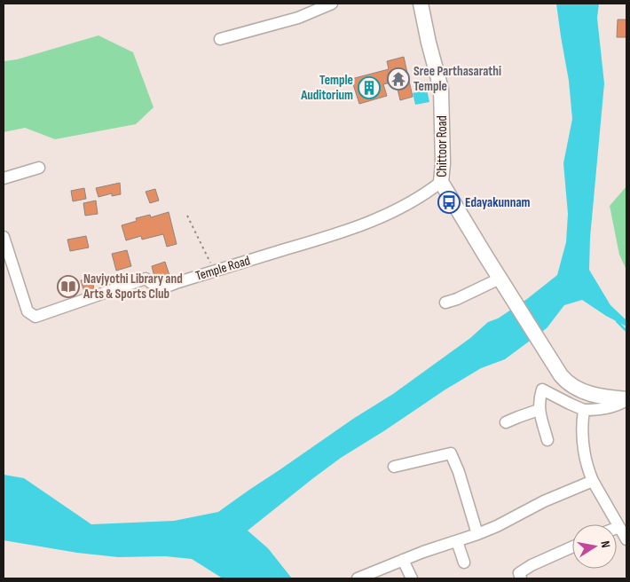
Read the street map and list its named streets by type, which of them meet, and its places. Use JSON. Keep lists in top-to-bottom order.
{
  "streets": {
    "main road": ["Chittoor Road"],
    "street": ["Temple Road"]
  },
  "crossings": [
    ["Chittoor Road", "Temple Road"]
  ],
  "places": {
    "temple": ["Sree Parthasarathi Temple"],
    "building": ["Temple Auditorium"],
    "bus stop": ["Edayakunnam"],
    "library": ["Navjyothi Library and Arts & Sports Club"]
  },
  "north": "right"
}
